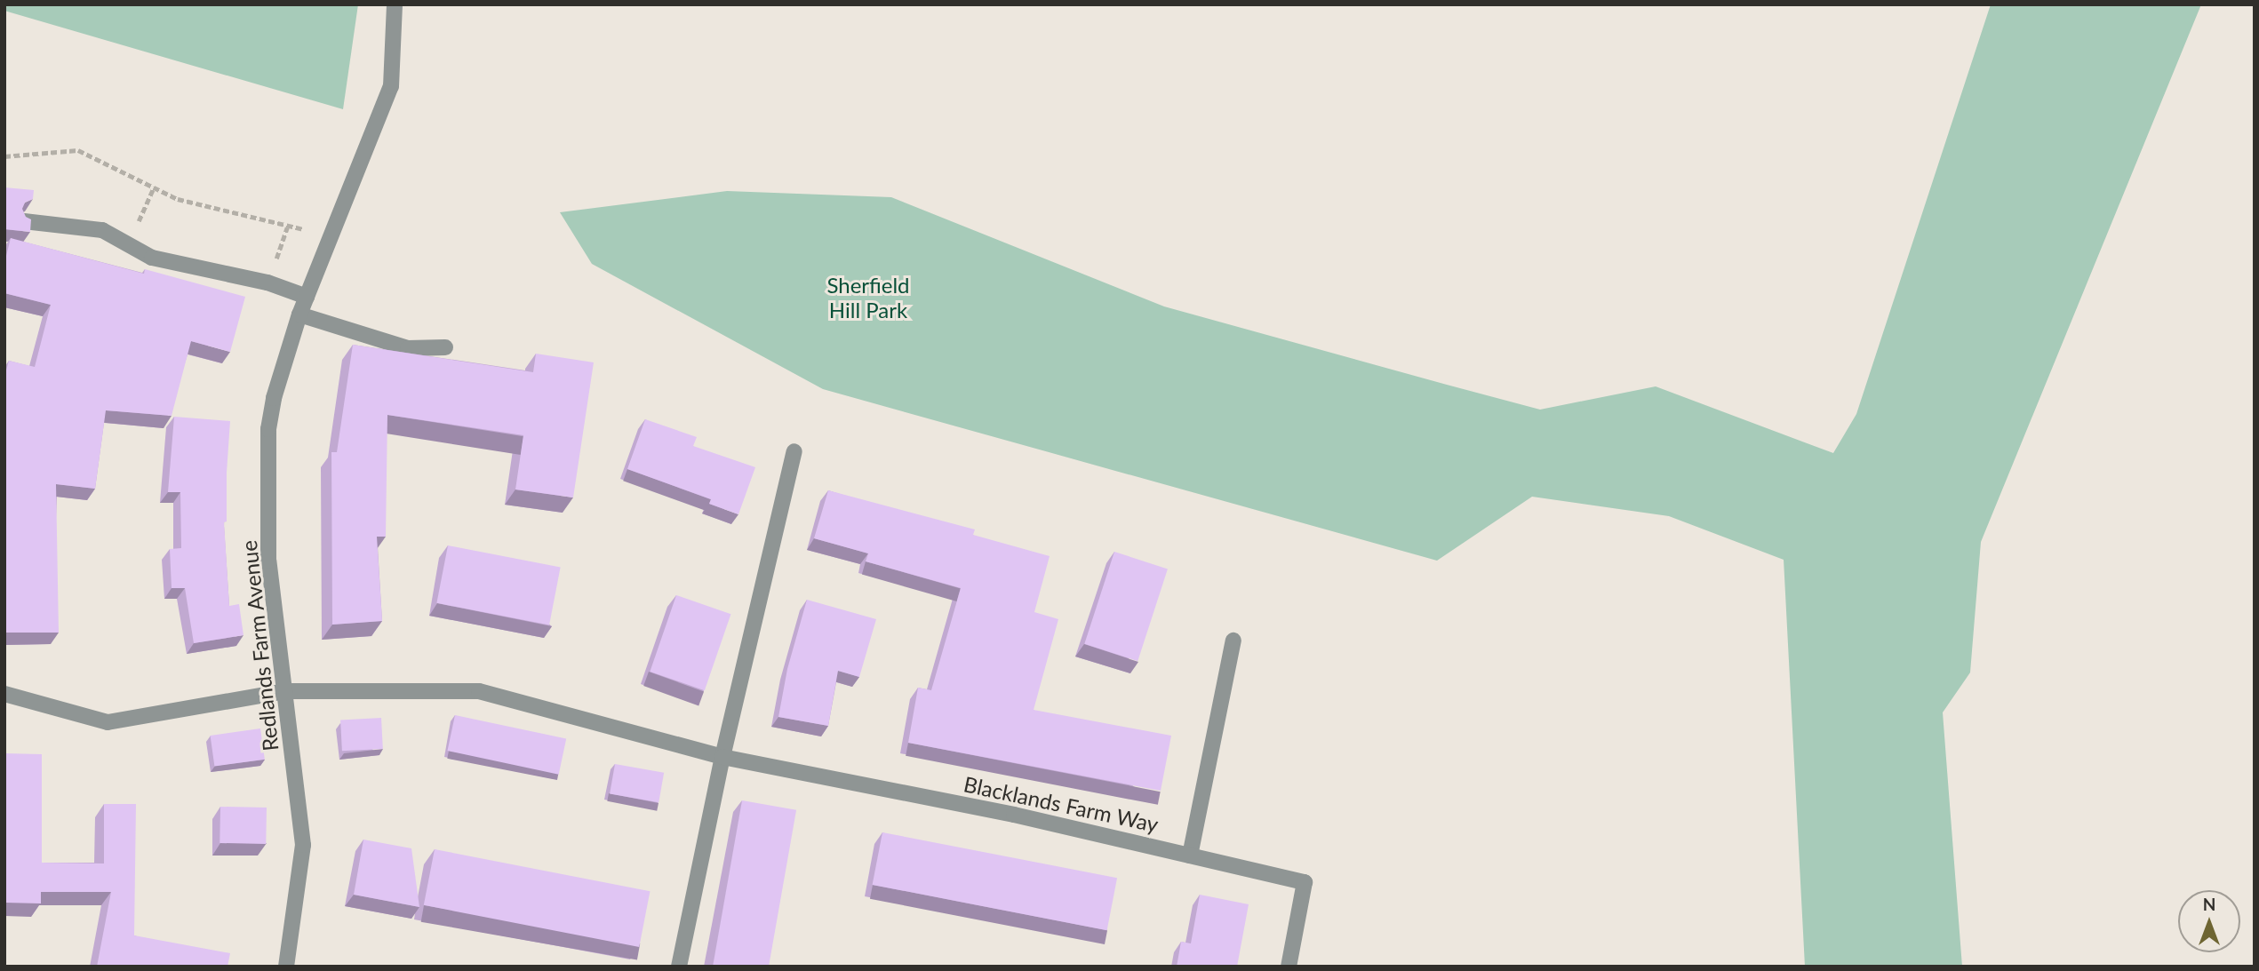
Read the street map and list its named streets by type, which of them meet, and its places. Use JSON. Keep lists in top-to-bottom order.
{
  "streets": {
    "street": ["Redlands Farm Avenue", "Blacklands Farm Way"]
  },
  "crossings": [
    ["Redlands Farm Avenue", "Blacklands Farm Way"]
  ],
  "parks": ["Sherfield Hill Park"],
  "north": "top"
}
